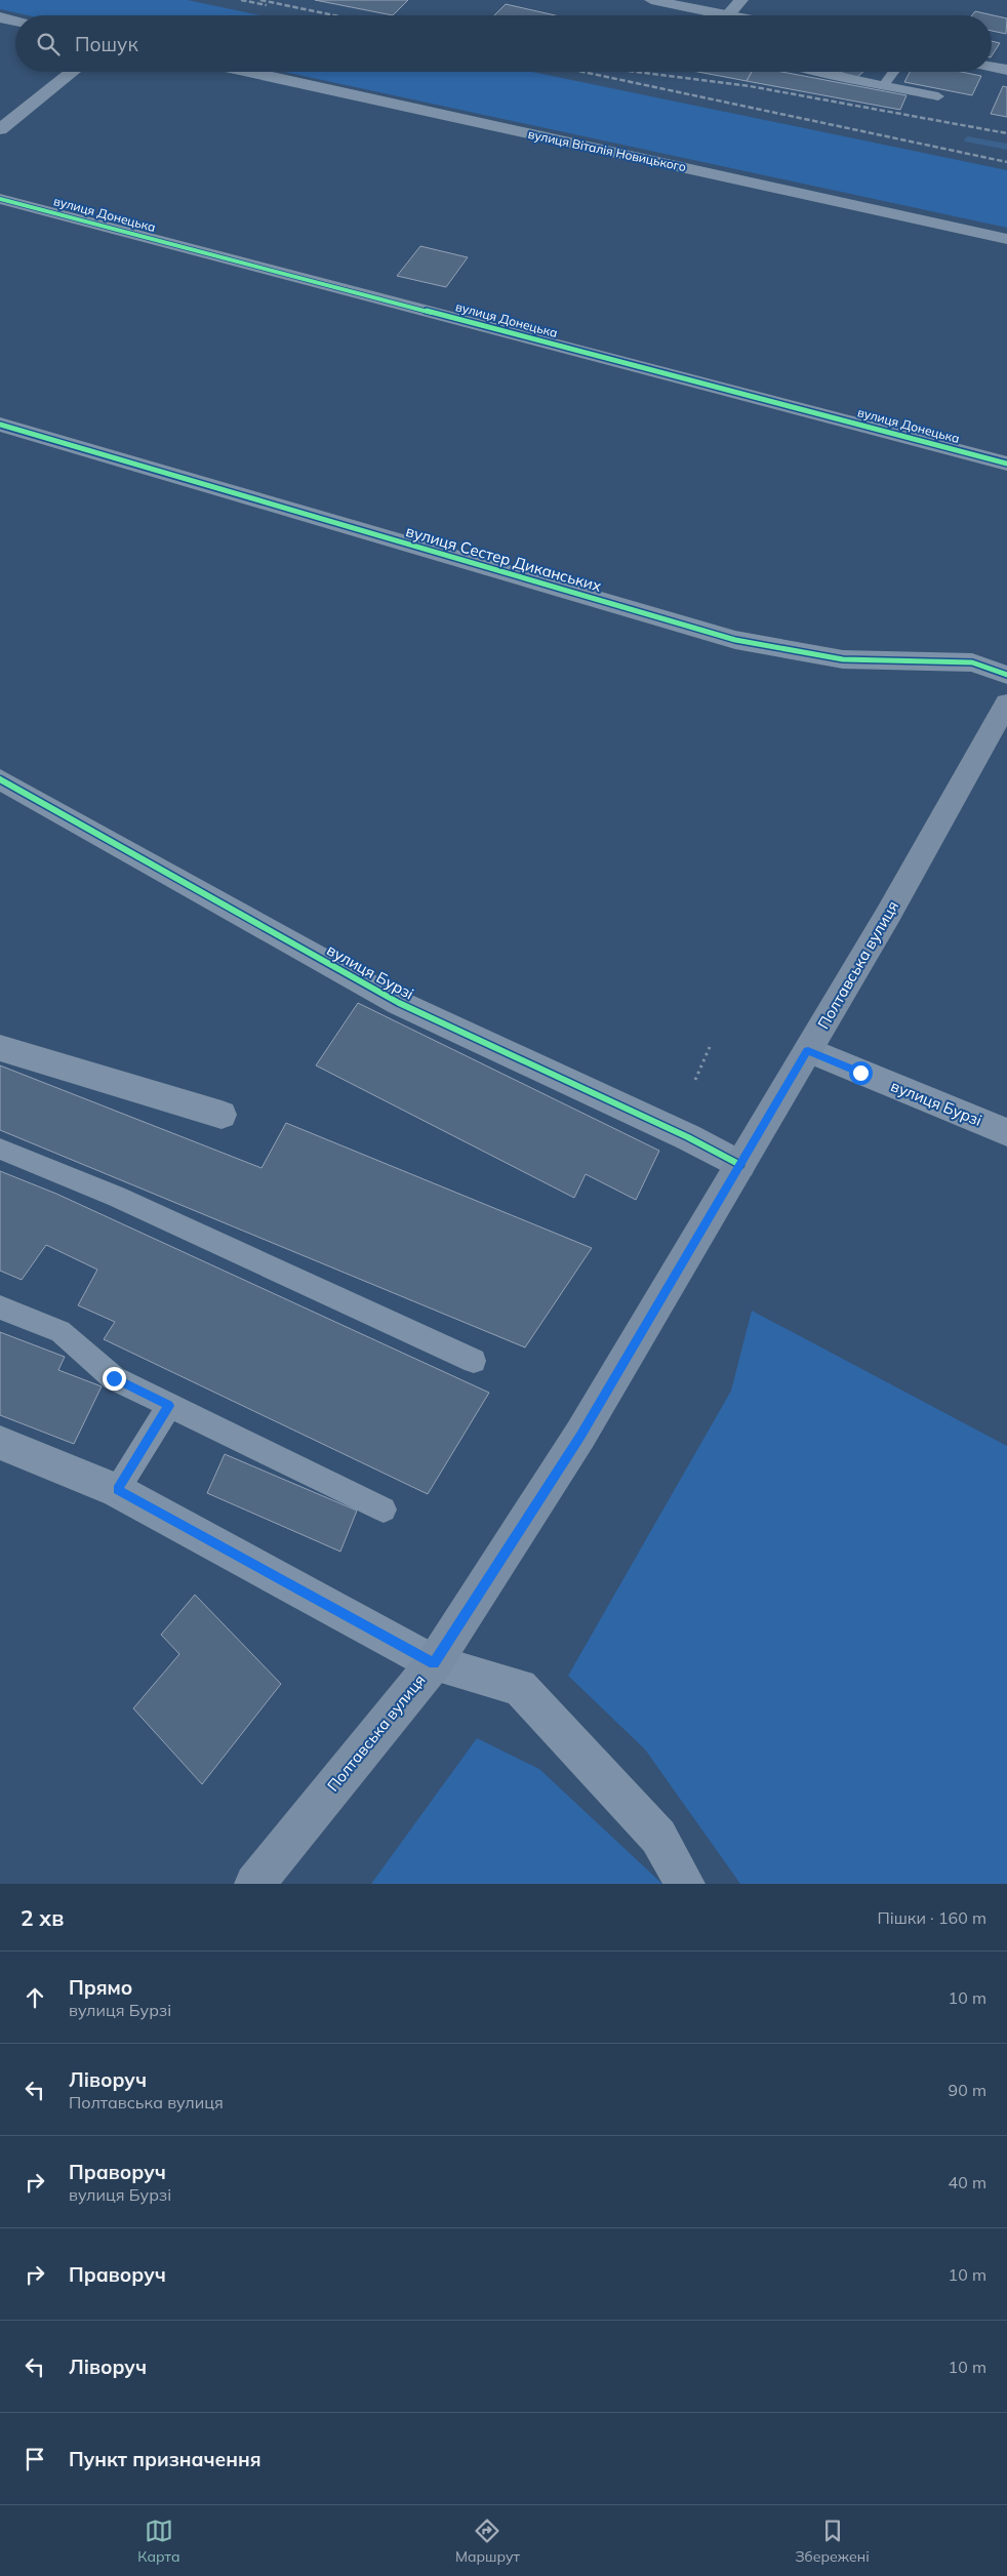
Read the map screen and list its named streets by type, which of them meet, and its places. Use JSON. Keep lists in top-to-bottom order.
{
  "streets": {
    "main road": ["Полтавська вулиця"],
    "street": [
      "вулиця Віталія Новицького",
      "вулиця Донецька",
      "вулиця Сестер Диканських",
      "вулиця Бурзі"
    ]
  },
  "crossings": [
    ["Полтавська вулиця", "вулиця Бурзі"]
  ],
  "page": {
    "search": "Пошук",
    "heading": ["2 хв", "Пішки · 160 m"],
    "list": [
      ["Прямо", "вулиця Бурзі", "10 m"],
      ["Ліворуч", "Полтавська вулиця", "90 m"],
      ["Праворуч", "вулиця Бурзі", "40 m"],
      ["Праворуч", "10 m"],
      ["Ліворуч", "10 m"],
      "Пункт призначення"
    ],
    "nav": ["Карта", "Маршрут", "Збережені"]
  }
}
